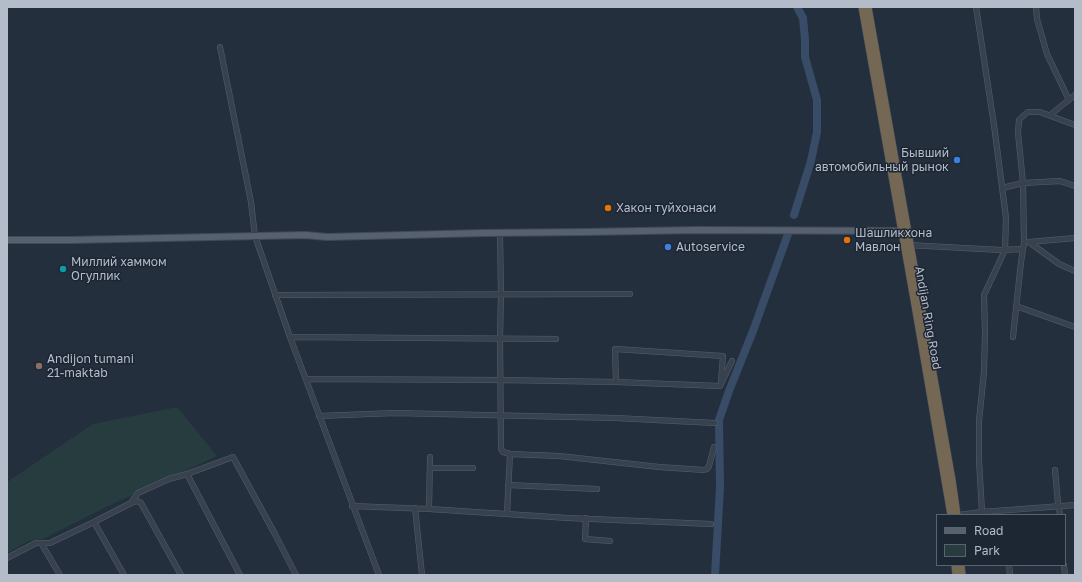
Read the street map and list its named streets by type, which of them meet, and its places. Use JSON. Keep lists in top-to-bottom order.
{
  "streets": {
    "highway": ["Andijan Ring Road"]
  },
  "places": [
    "Бывший автомобильный рынок",
    "Хакон туйхонаси",
    "Шашликхона Мавлон",
    "Autoservice",
    "Миллий хаммом Огуллик",
    "Andijon tumani 21-maktab"
  ],
  "legend": ["Road", "Park"]
}
